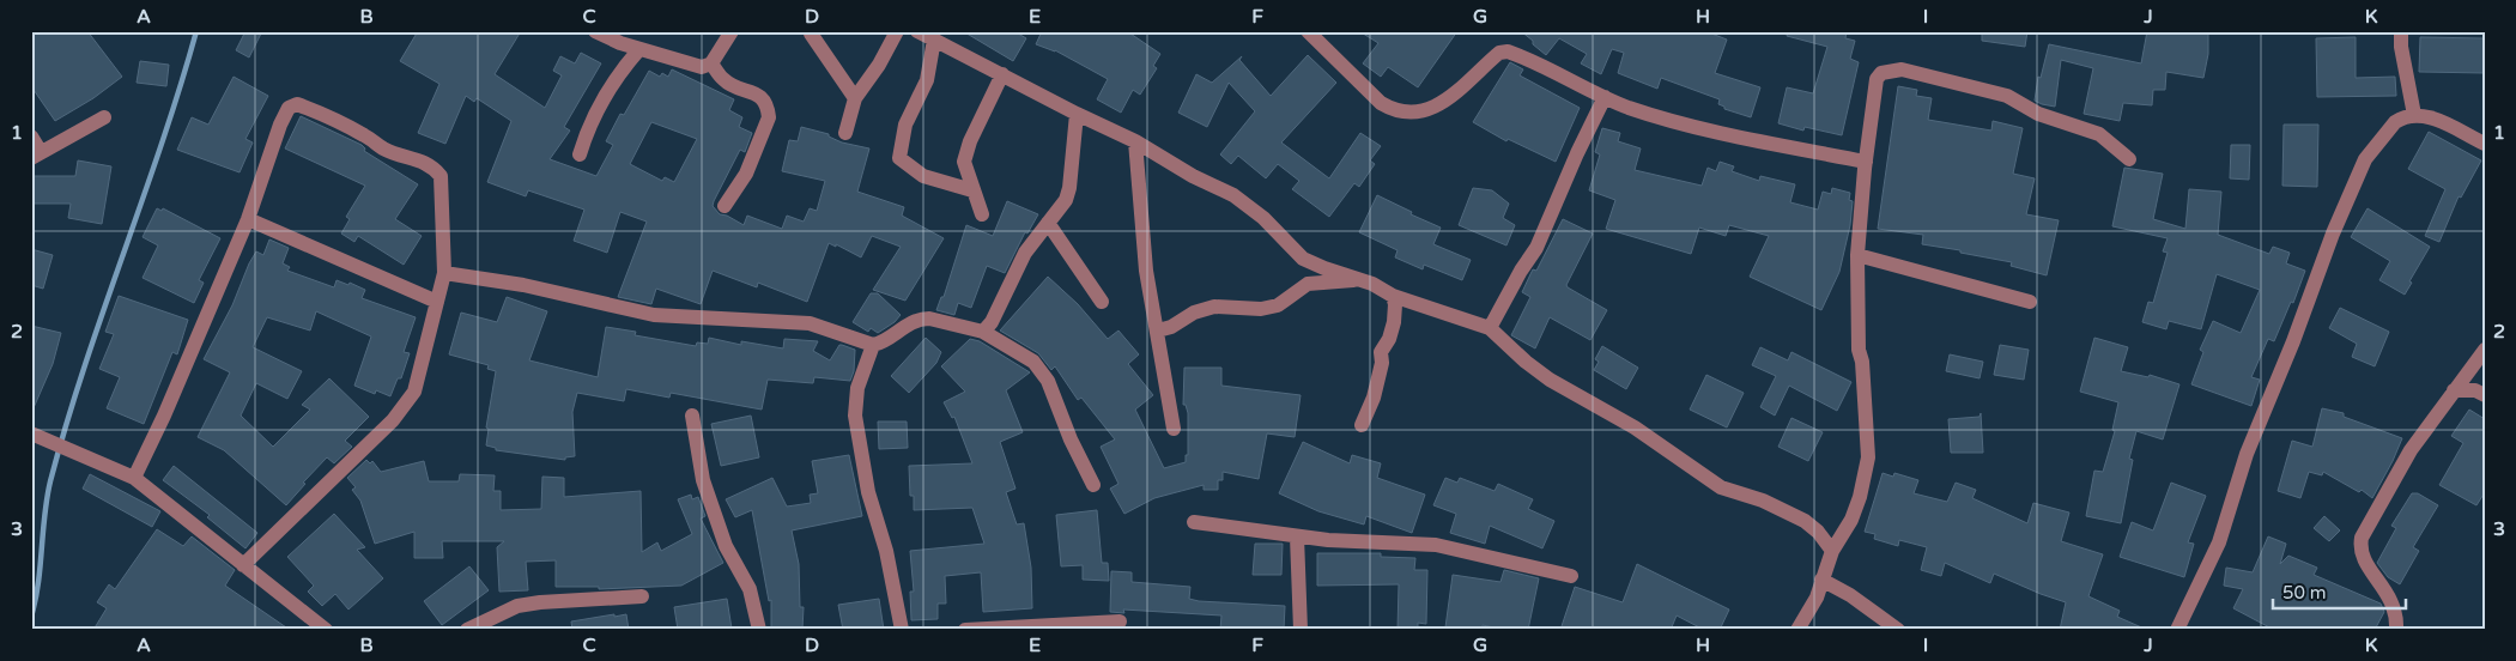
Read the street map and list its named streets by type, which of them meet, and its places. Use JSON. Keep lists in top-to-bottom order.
{
  "scale_bar": "50 m",
  "grid": {
    "columns": [
      "A",
      "B",
      "C",
      "D",
      "E",
      "F",
      "G",
      "H",
      "I",
      "J",
      "K"
    ],
    "rows": ["1", "2", "3"]
  }
}
